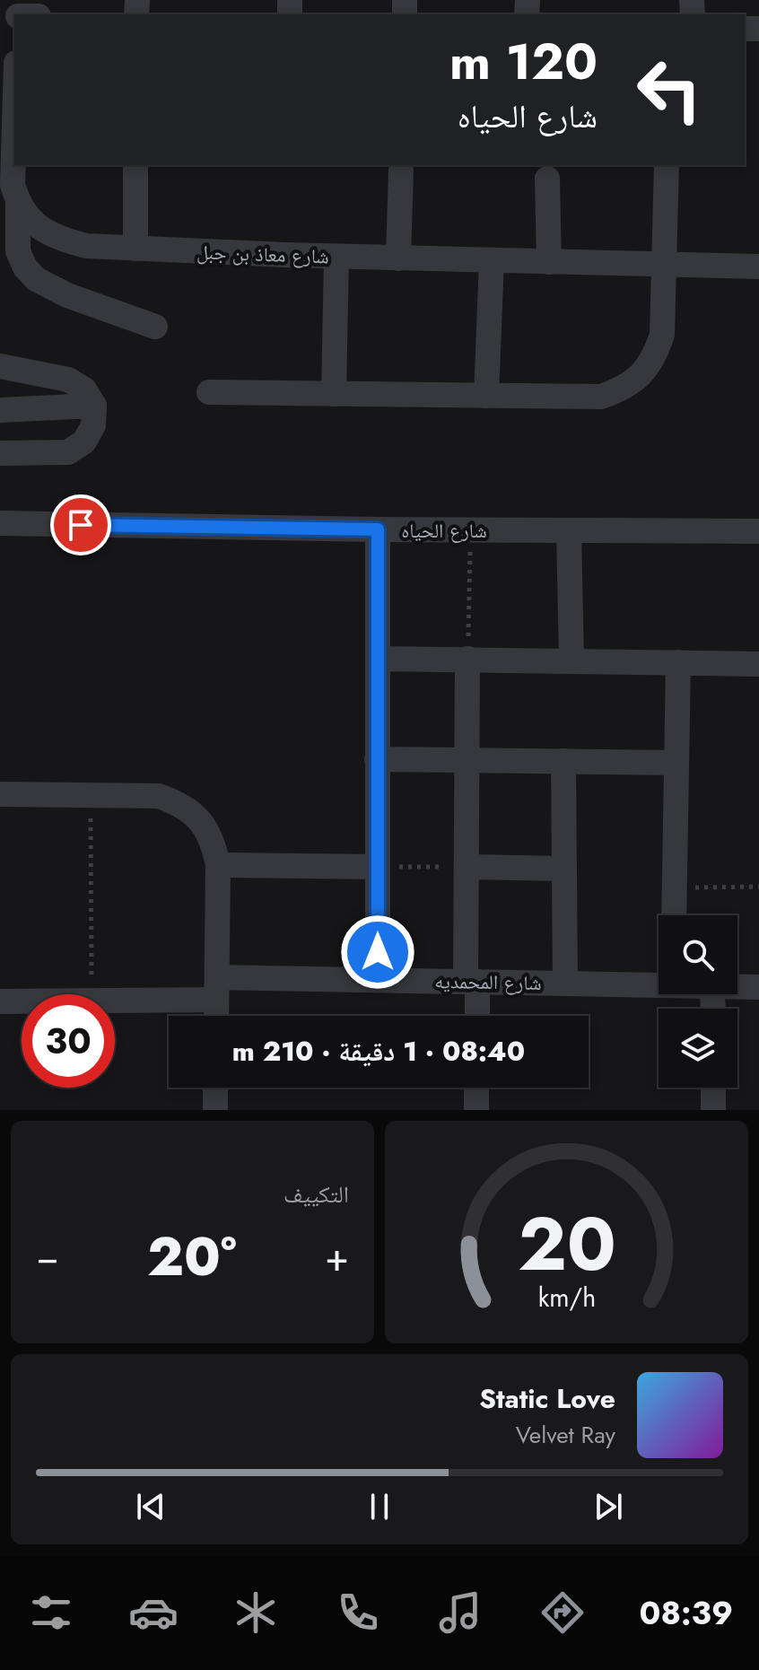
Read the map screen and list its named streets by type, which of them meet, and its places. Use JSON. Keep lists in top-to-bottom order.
{
  "streets": {
    "street": ["شارع معاذ بن جبل", "شارع الحياه", "شارع المحمديه"]
  },
  "page": {
    "turn": ["120 m", "شارع الحياه"],
    "limit": "30",
    "trip": "08:40 · 1 دقيقة · 210 m",
    "tile": "التكييف",
    "heat": ["−", "20°", "+"],
    "song": ["Static Love", "Velvet Ray"],
    "tabs": "08:39",
    "gauge": ["20", "km/h"]
  }
}
